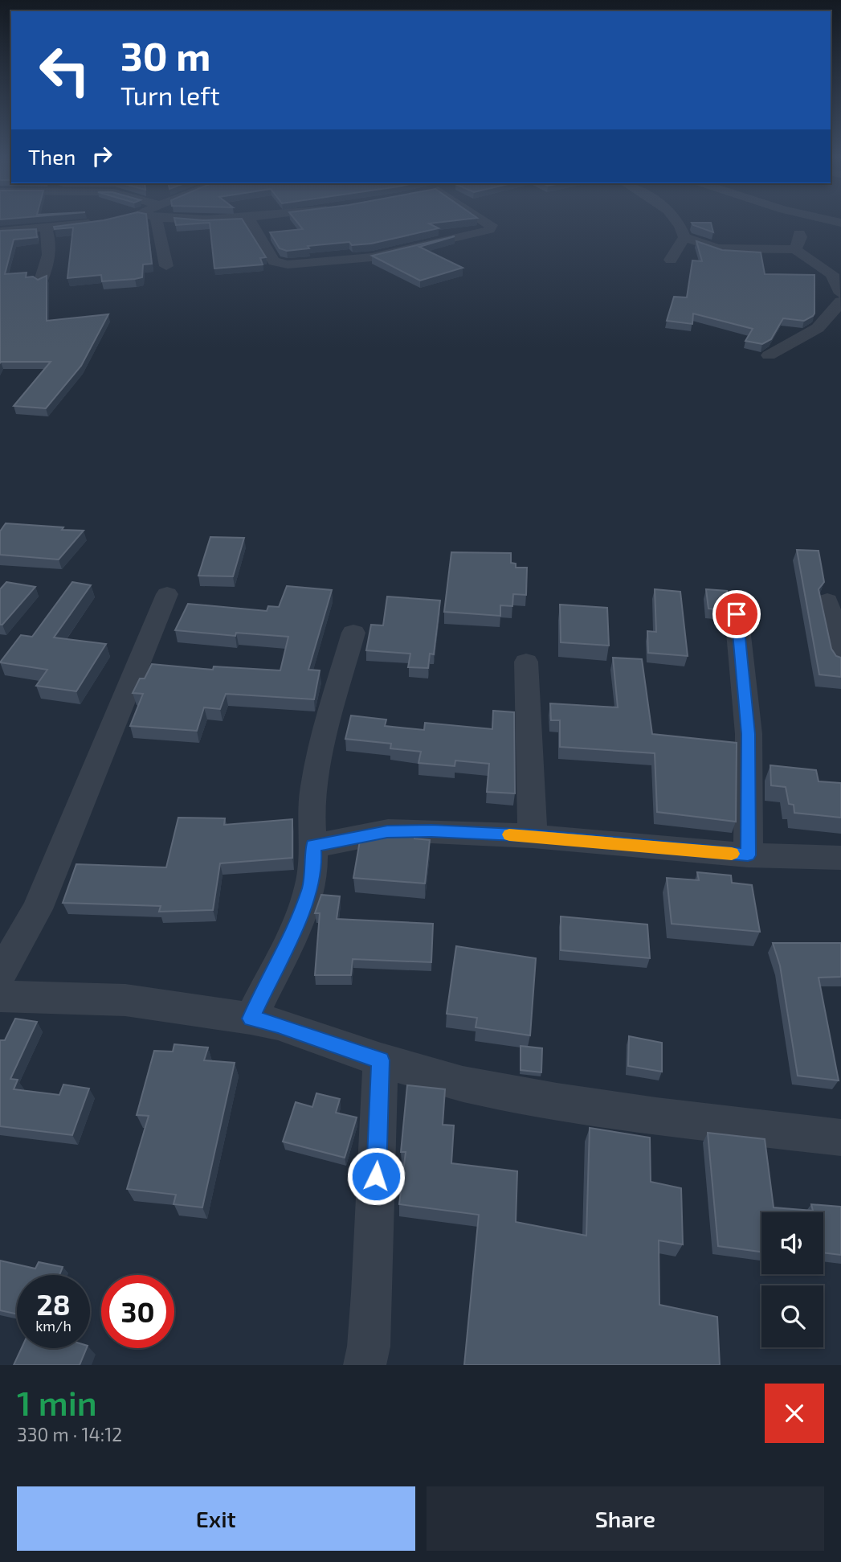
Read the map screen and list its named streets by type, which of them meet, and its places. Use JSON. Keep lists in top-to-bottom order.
{
  "page": {
    "turn": ["30 m", "Turn left"],
    "then": "Then",
    "speed": "28 km/h",
    "limit": "30",
    "heading": ["1 min", "330 m · 14:12"],
    "buttons": ["Exit", "Share"]
  }
}
